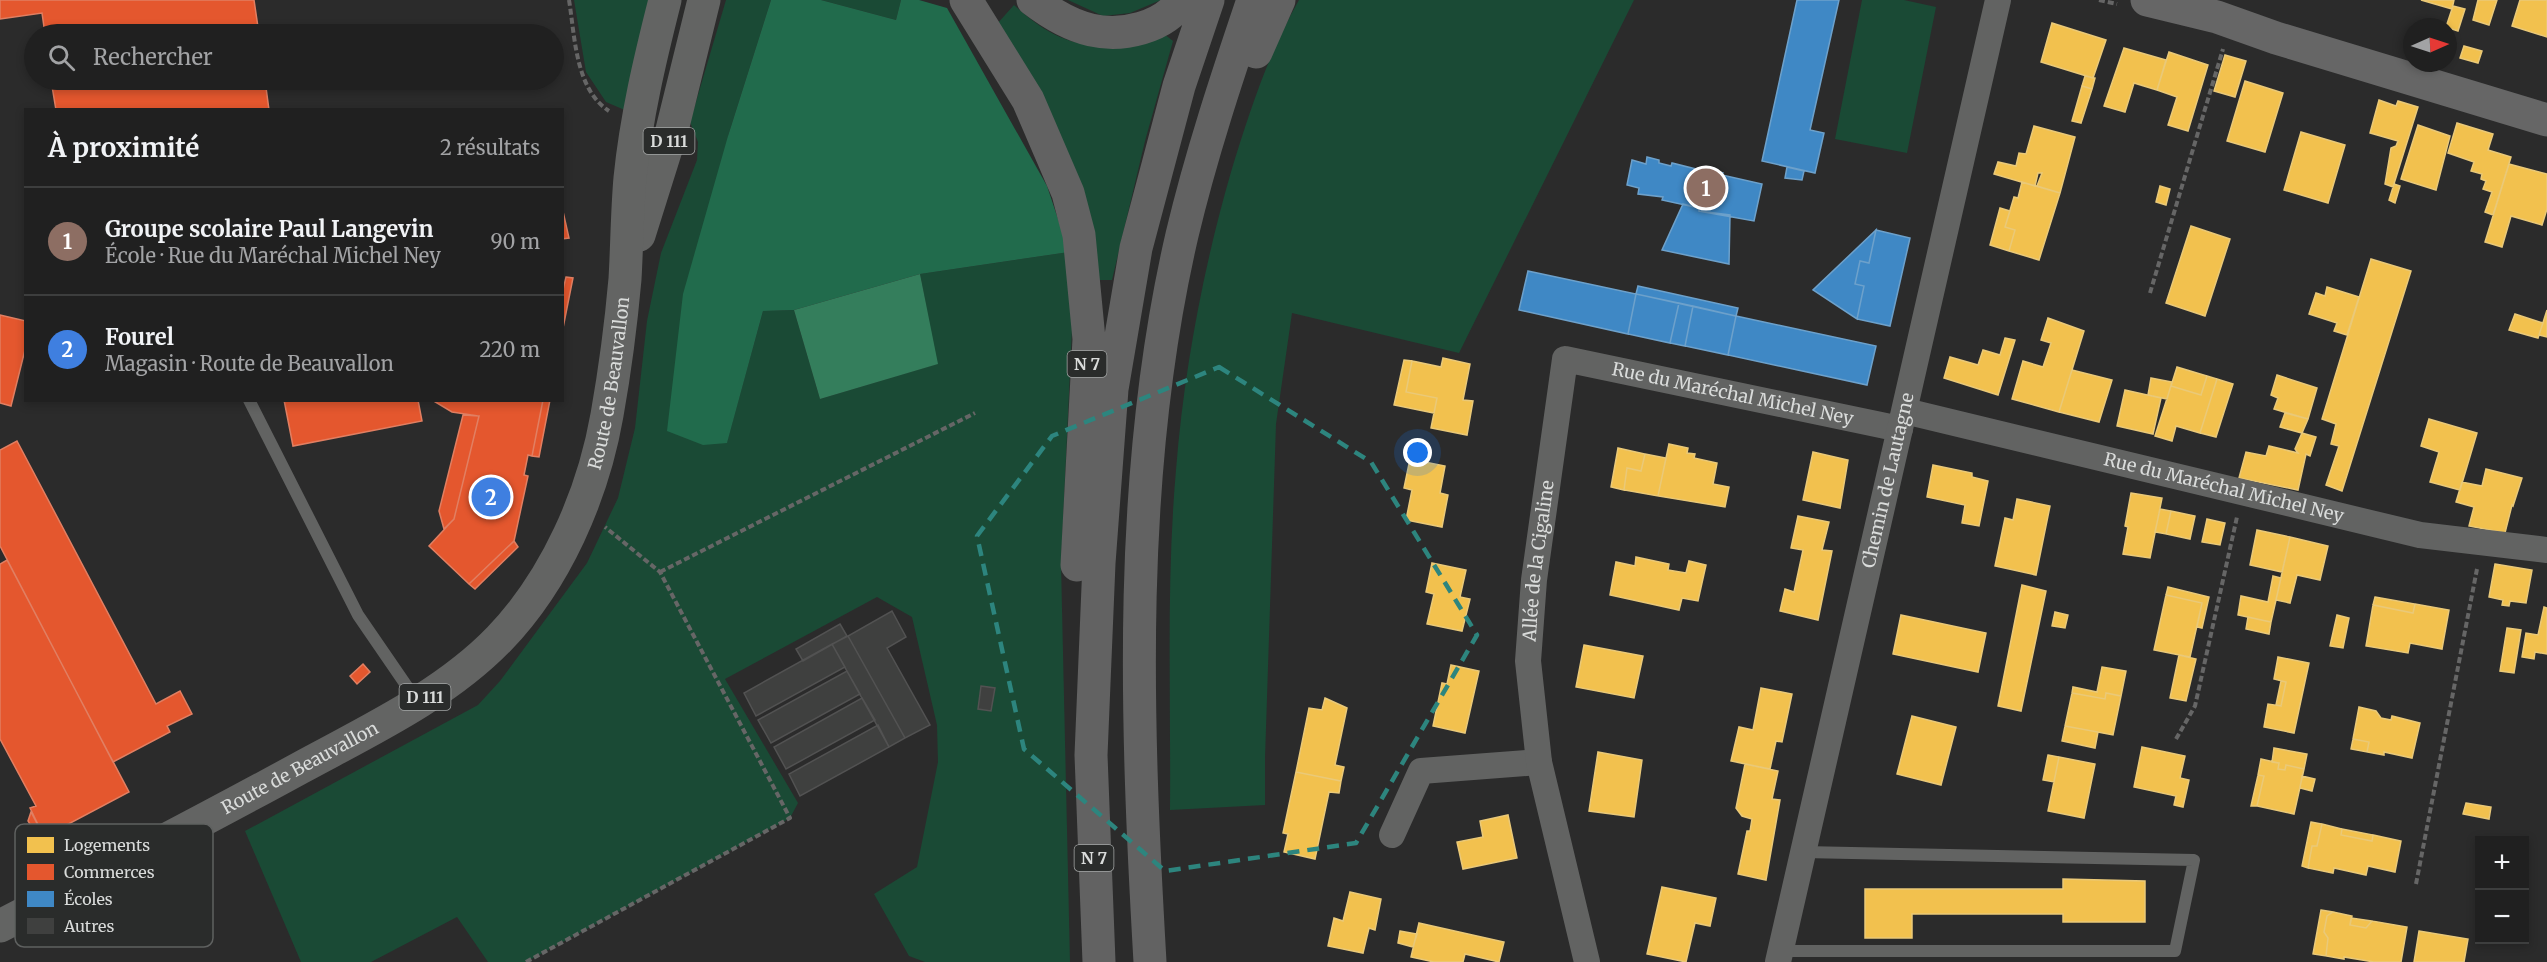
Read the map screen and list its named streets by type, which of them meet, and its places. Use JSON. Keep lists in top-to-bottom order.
{
  "streets": {
    "highway": ["N 7"],
    "main road": ["D 111", "Route de Beauvallon"],
    "street": ["Rue du Maréchal Michel Ney", "Chemin de Lautagne", "Allée de la Cigaline"]
  },
  "crossings": [
    ["D 111", "Route de Beauvallon"],
    ["Rue du Maréchal Michel Ney", "Chemin de Lautagne"],
    ["Rue du Maréchal Michel Ney", "Allée de la Cigaline"]
  ],
  "legend": [
    "Logements",
    "Commerces",
    "Écoles",
    "Autres"
  ],
  "north": "right",
  "page": {
    "search": "Rechercher",
    "heading": ["À proximité", "2 résultats"],
    "pins": ["1", "2"],
    "list": [
      {
        "mark": "1",
        "name": "Groupe scolaire Paul Langevin",
        "note": "École · Rue du Maréchal Michel Ney",
        "value": "90 m"
      },
      {
        "mark": "2",
        "name": "Fourel",
        "note": "Magasin · Route de Beauvallon",
        "value": "220 m"
      }
    ],
    "map_buttons": ["+", "−"]
  }
}
